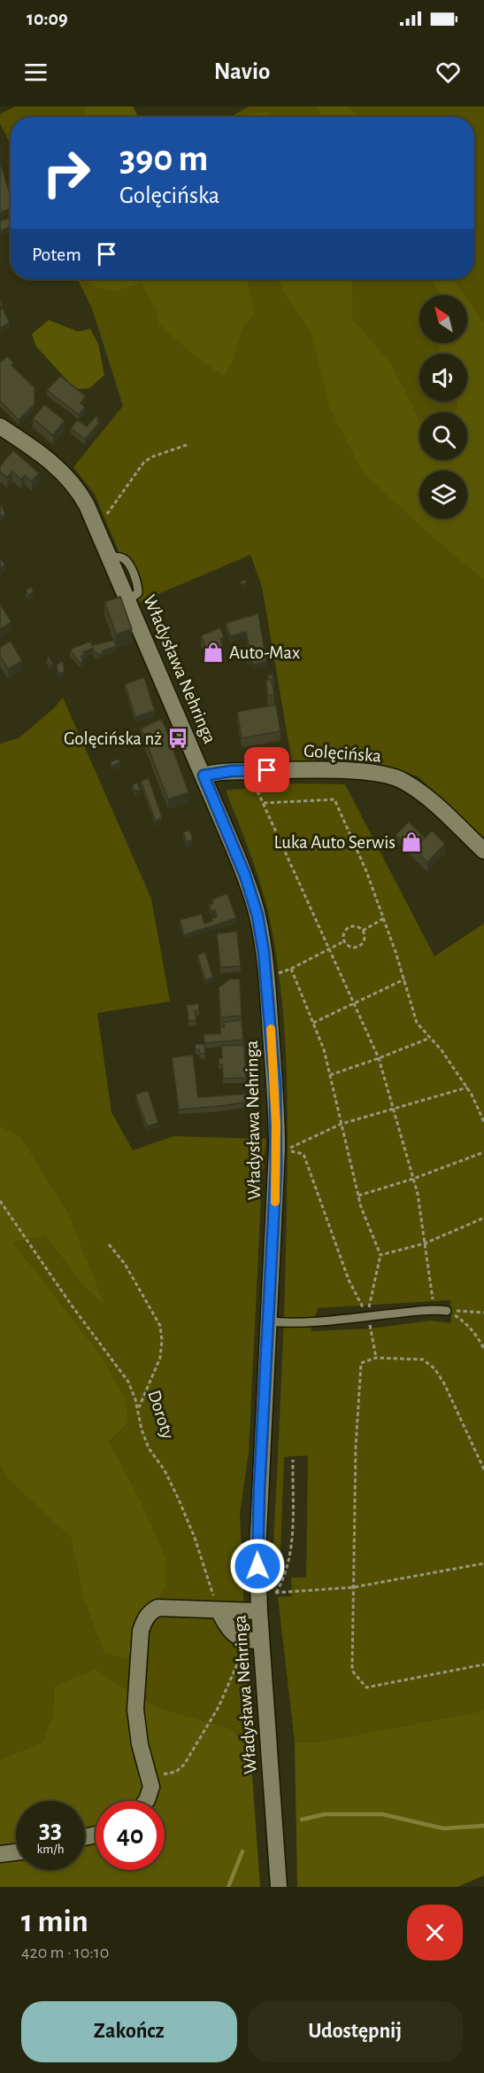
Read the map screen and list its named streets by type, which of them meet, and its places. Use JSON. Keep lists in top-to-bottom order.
{
  "streets": {
    "street": ["Władysława Nehringa", "Golęcińska"],
    "path": ["Doroty"]
  },
  "crossings": [
    ["Władysława Nehringa", "Golęcińska"]
  ],
  "places": {
    "shop": ["Auto-Max", "Luka Auto Serwis"],
    "bus stop": ["Golęcińska nż"]
  },
  "north": "top left",
  "page": {
    "status": "10:09",
    "header": "Navio",
    "turn": ["390 m", "Golęcińska"],
    "then": "Potem",
    "speed": "33 km/h",
    "limit": "40",
    "heading": ["1 min", "420 m · 10:10"],
    "buttons": ["Zakończ", "Udostępnij"]
  }
}
